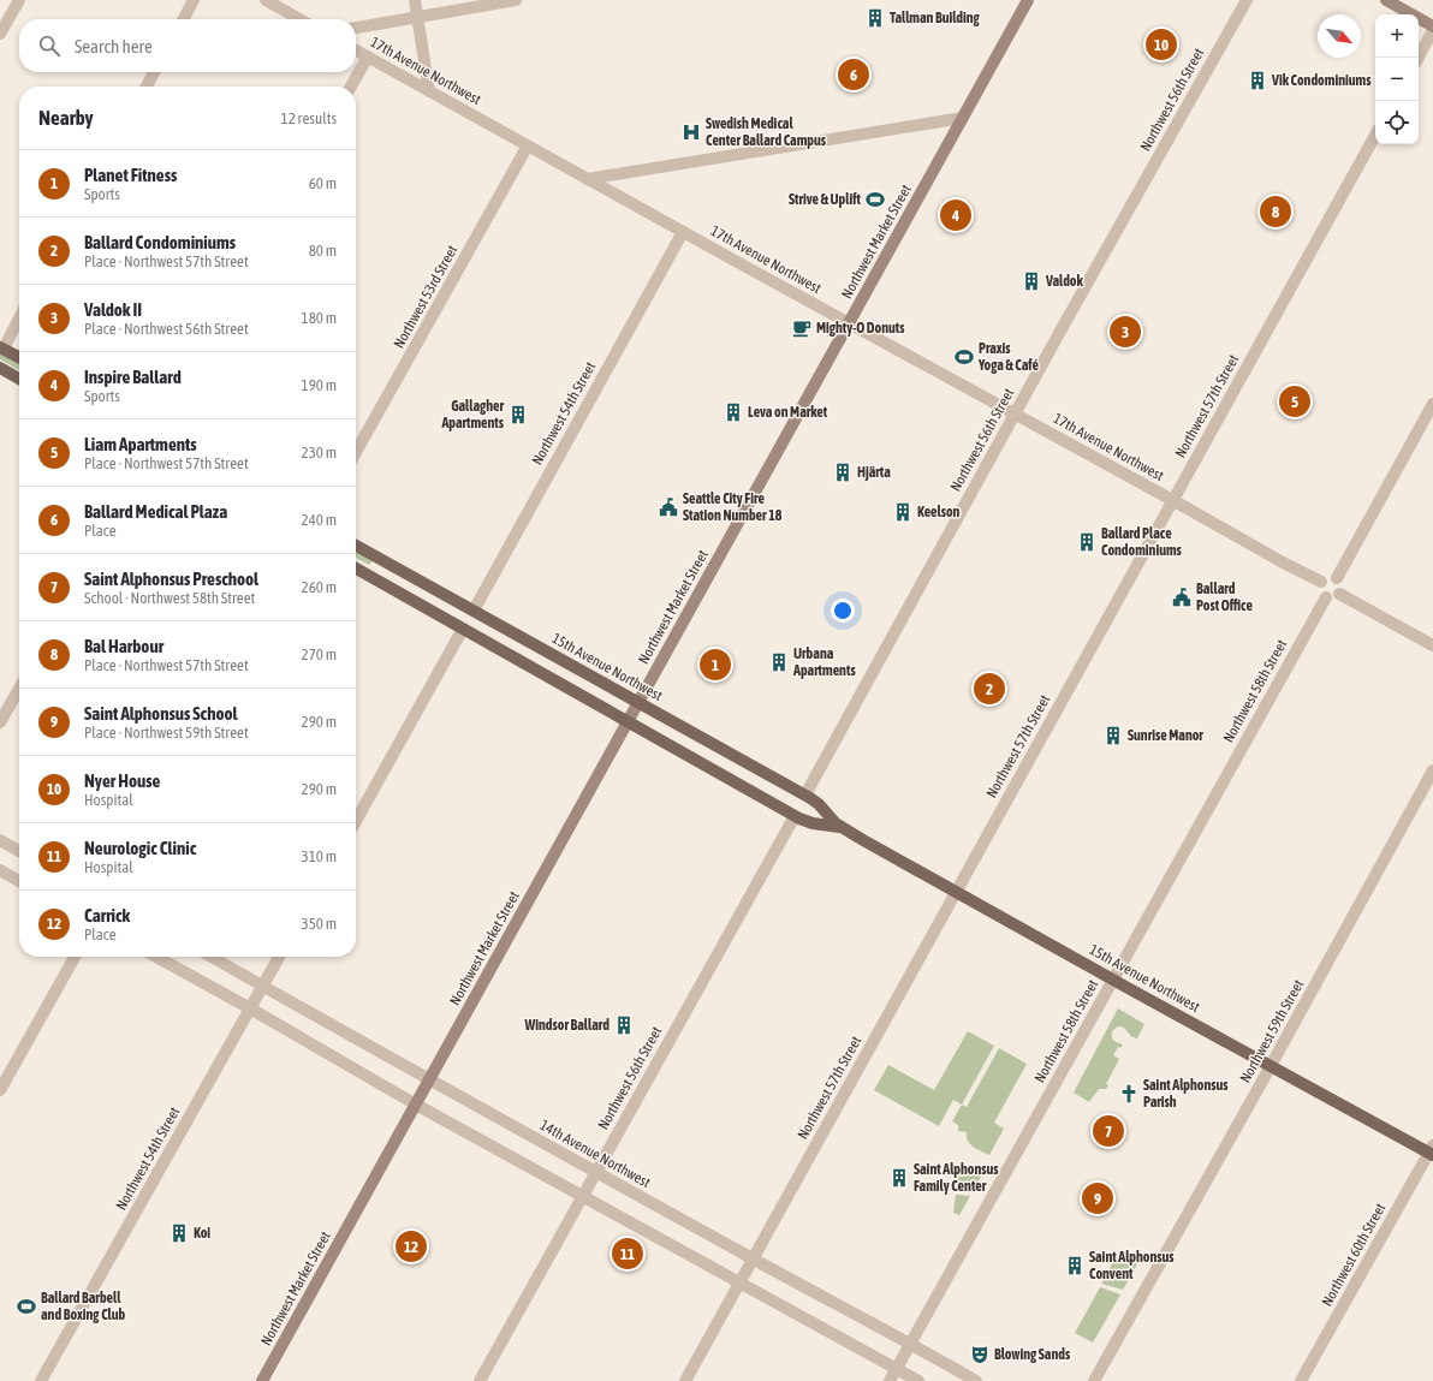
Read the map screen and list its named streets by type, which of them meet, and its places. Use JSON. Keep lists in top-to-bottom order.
{
  "streets": {
    "main road": ["Northwest Market Street", "15th Avenue Northwest"],
    "street": [
      "17th Avenue Northwest",
      "Northwest 56th Street",
      "Northwest 53rd Street",
      "Northwest 57th Street",
      "Northwest 54th Street",
      "Northwest 58th Street",
      "Northwest 59th Street",
      "14th Avenue Northwest",
      "Northwest 60th Street"
    ]
  },
  "crossings": [
    ["17th Avenue Northwest", "Northwest 56th Street"],
    ["17th Avenue Northwest", "Northwest Market Street"],
    ["17th Avenue Northwest", "Northwest 53rd Street"],
    ["17th Avenue Northwest", "Northwest 57th Street"],
    ["17th Avenue Northwest", "Northwest 54th Street"],
    ["17th Avenue Northwest", "Northwest 58th Street"],
    ["Northwest 56th Street", "15th Avenue Northwest"],
    ["Northwest 56th Street", "14th Avenue Northwest"],
    ["Northwest Market Street", "15th Avenue Northwest"],
    ["Northwest Market Street", "14th Avenue Northwest"],
    ["Northwest 57th Street", "15th Avenue Northwest"],
    ["Northwest 57th Street", "14th Avenue Northwest"],
    ["Northwest 54th Street", "15th Avenue Northwest"],
    ["Northwest 54th Street", "14th Avenue Northwest"],
    ["15th Avenue Northwest", "Northwest 58th Street"],
    ["15th Avenue Northwest", "Northwest 59th Street"],
    ["15th Avenue Northwest", "Northwest 60th Street"],
    ["Northwest 58th Street", "14th Avenue Northwest"]
  ],
  "places": {
    "building": [
      "Tallman Building",
      "Vik Condominiums",
      "Valdok",
      "Leva on Market",
      "Gallagher Apartments",
      "Hjärta",
      "Keelson",
      "Ballard Place Condominiums",
      "Urbana Apartments",
      "Sunrise Manor",
      "Windsor Ballard",
      "Saint Alphonsus Family Center",
      "Koi",
      "Saint Alphonsus Convent"
    ],
    "hospital": ["Swedish Medical Center Ballard Campus"],
    "sports": ["Strive & Uplift", "Praxis Yoga & Café", "Ballard Barbell and Boxing Club"],
    "cafe": ["Mighty-O Donuts"],
    "public building": ["Seattle City Fire Station Number 18", "Ballard Post Office"],
    "church": ["Saint Alphonsus Parish"],
    "theatre": ["Blowing Sands"]
  },
  "north": "bottom right",
  "page": {
    "map_buttons": ["+", "−"],
    "search": "Search here",
    "pins": [
      "10",
      "6",
      "8",
      "4",
      "3",
      "5",
      "1",
      "2",
      "7",
      "9",
      "12",
      "11"
    ],
    "heading": ["Nearby", "12 results"],
    "list": [
      {
        "mark": "1",
        "name": "Planet Fitness",
        "note": "Sports",
        "value": "60 m"
      },
      {
        "mark": "2",
        "name": "Ballard Condominiums",
        "note": "Place · Northwest 57th Street",
        "value": "80 m"
      },
      {
        "mark": "3",
        "name": "Valdok II",
        "note": "Place · Northwest 56th Street",
        "value": "180 m"
      },
      {
        "mark": "4",
        "name": "Inspire Ballard",
        "note": "Sports",
        "value": "190 m"
      },
      {
        "mark": "5",
        "name": "Liam Apartments",
        "note": "Place · Northwest 57th Street",
        "value": "230 m"
      },
      {
        "mark": "6",
        "name": "Ballard Medical Plaza",
        "note": "Place",
        "value": "240 m"
      },
      {
        "mark": "7",
        "name": "Saint Alphonsus Preschool",
        "note": "School · Northwest 58th Street",
        "value": "260 m"
      },
      {
        "mark": "8",
        "name": "Bal Harbour",
        "note": "Place · Northwest 57th Street",
        "value": "270 m"
      },
      {
        "mark": "9",
        "name": "Saint Alphonsus School",
        "note": "Place · Northwest 59th Street",
        "value": "290 m"
      },
      {
        "mark": "10",
        "name": "Nyer House",
        "note": "Hospital",
        "value": "290 m"
      },
      {
        "mark": "11",
        "name": "Neurologic Clinic",
        "note": "Hospital",
        "value": "310 m"
      },
      {
        "mark": "12",
        "name": "Carrick",
        "note": "Place",
        "value": "350 m"
      }
    ]
  }
}
